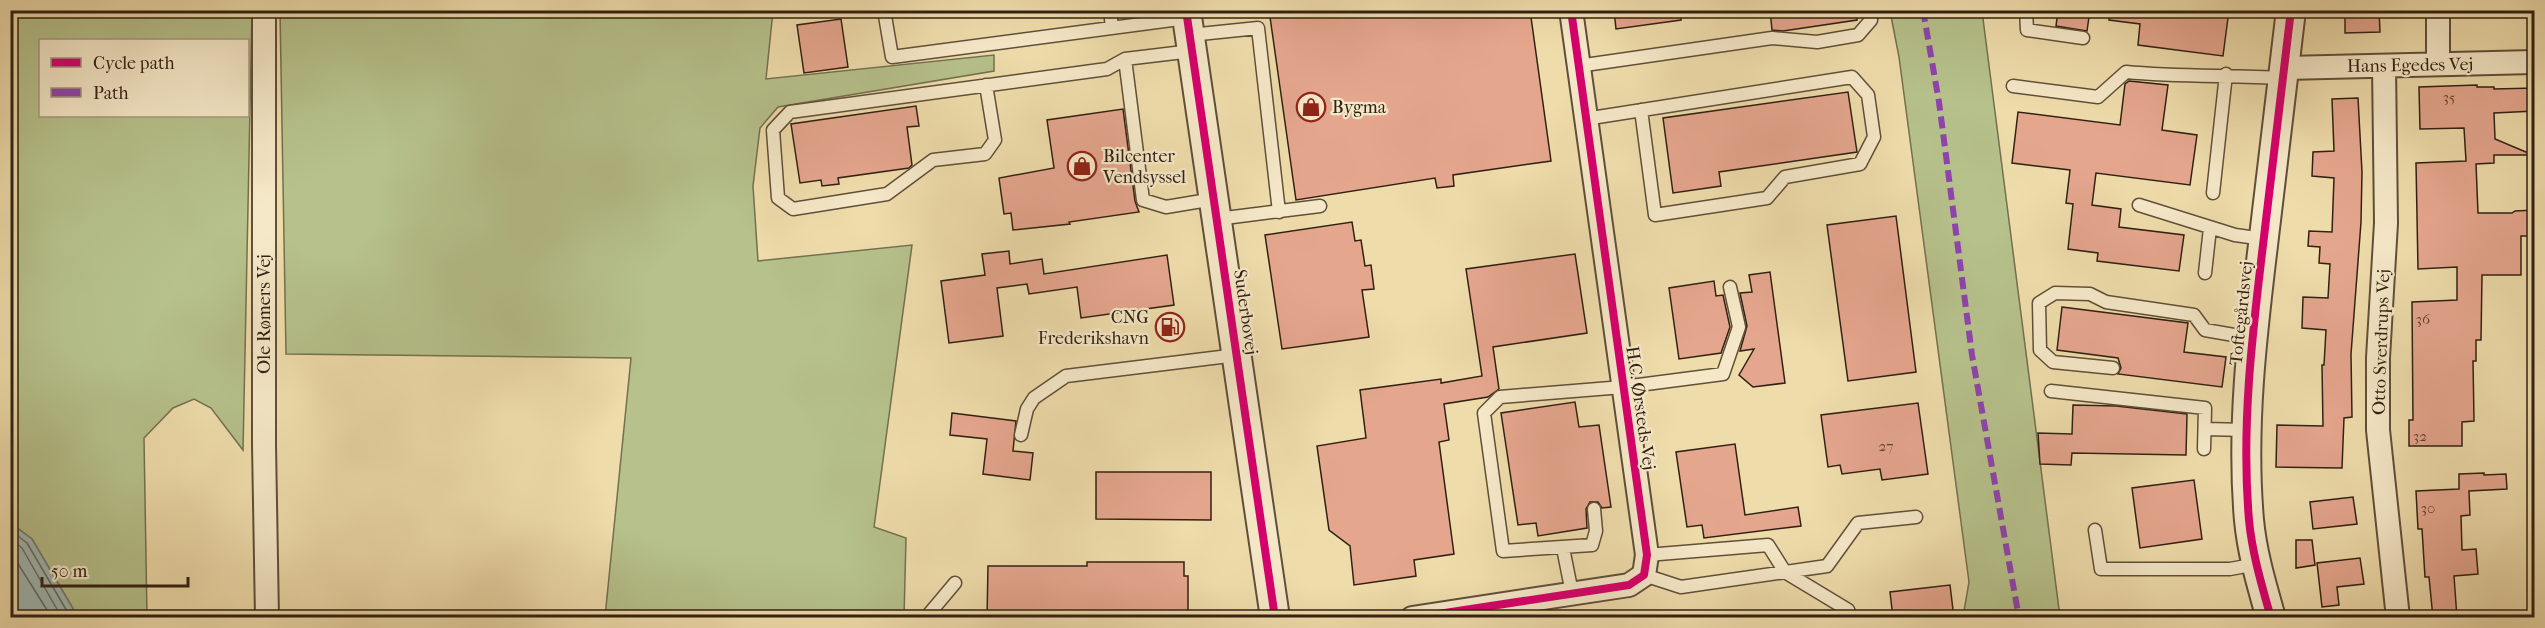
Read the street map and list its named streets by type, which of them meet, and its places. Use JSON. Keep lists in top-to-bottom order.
{
  "streets": {
    "street": [
      "Hans Egedes Vej",
      "Suderbovej",
      "Toftegårdsvej",
      "Ole Rømers Vej",
      "Otto Sverdrups Vej",
      "H.C. Ørsteds Vej"
    ]
  },
  "crossings": [
    ["Hans Egedes Vej", "Toftegårdsvej"],
    ["Hans Egedes Vej", "Otto Sverdrups Vej"]
  ],
  "places": {
    "shop": ["Bygma", "Bilcenter Vendsyssel"],
    "fuel station": ["CNG Frederikshavn"]
  },
  "house_numbers": [
    "35",
    "36",
    "32",
    "27",
    "30"
  ],
  "legend": ["Cycle path", "Path"],
  "scale_bar": "50 m"
}
